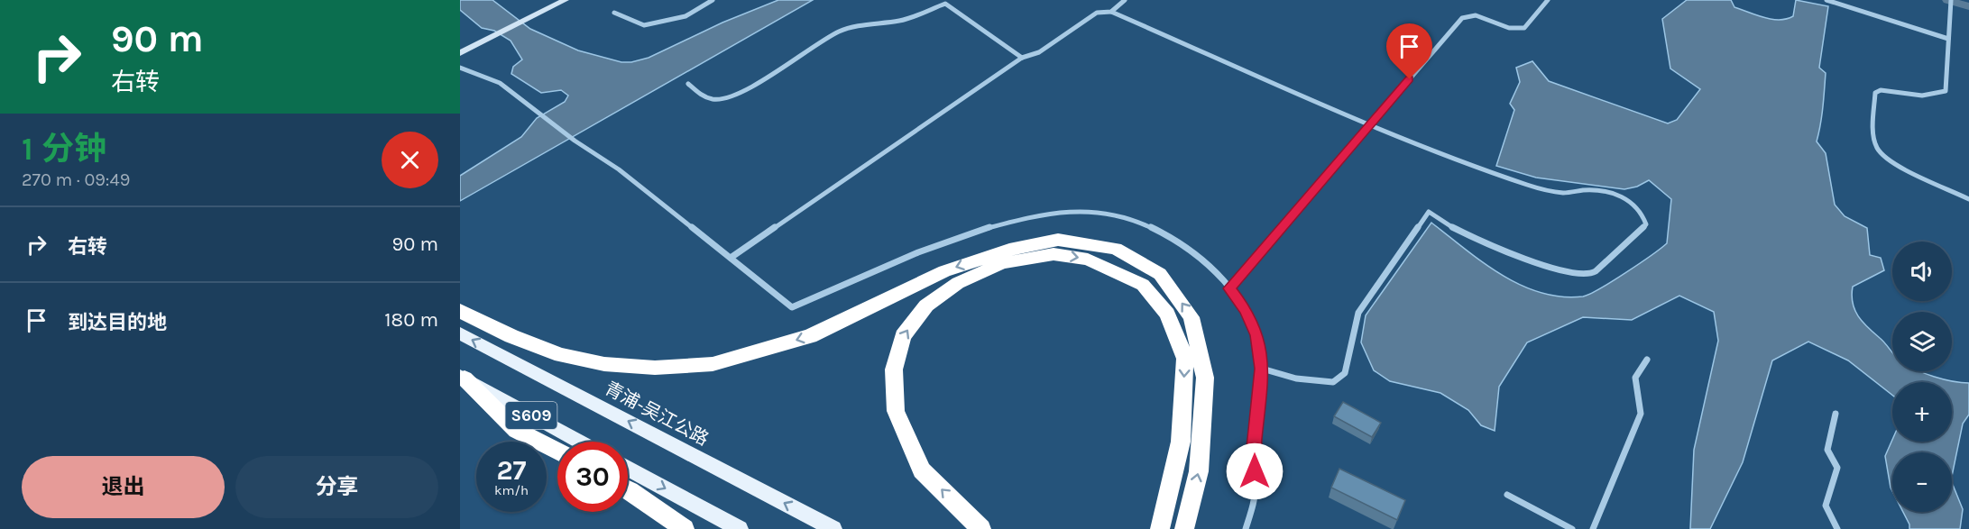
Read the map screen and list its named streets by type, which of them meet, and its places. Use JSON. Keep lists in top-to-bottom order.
{
  "streets": {
    "main road": ["青浦-吴江公路", "S609"]
  },
  "page": {
    "turn": ["90 m", "右转"],
    "heading": ["1 分钟", "270 m · 09:49"],
    "list": [
      {
        "name": "右转",
        "value": "90 m"
      },
      {
        "name": "到达目的地",
        "value": "180 m"
      }
    ],
    "map_buttons": ["+", "−"],
    "speed": "27 km/h",
    "limit": "30",
    "buttons": ["退出", "分享"]
  }
}
